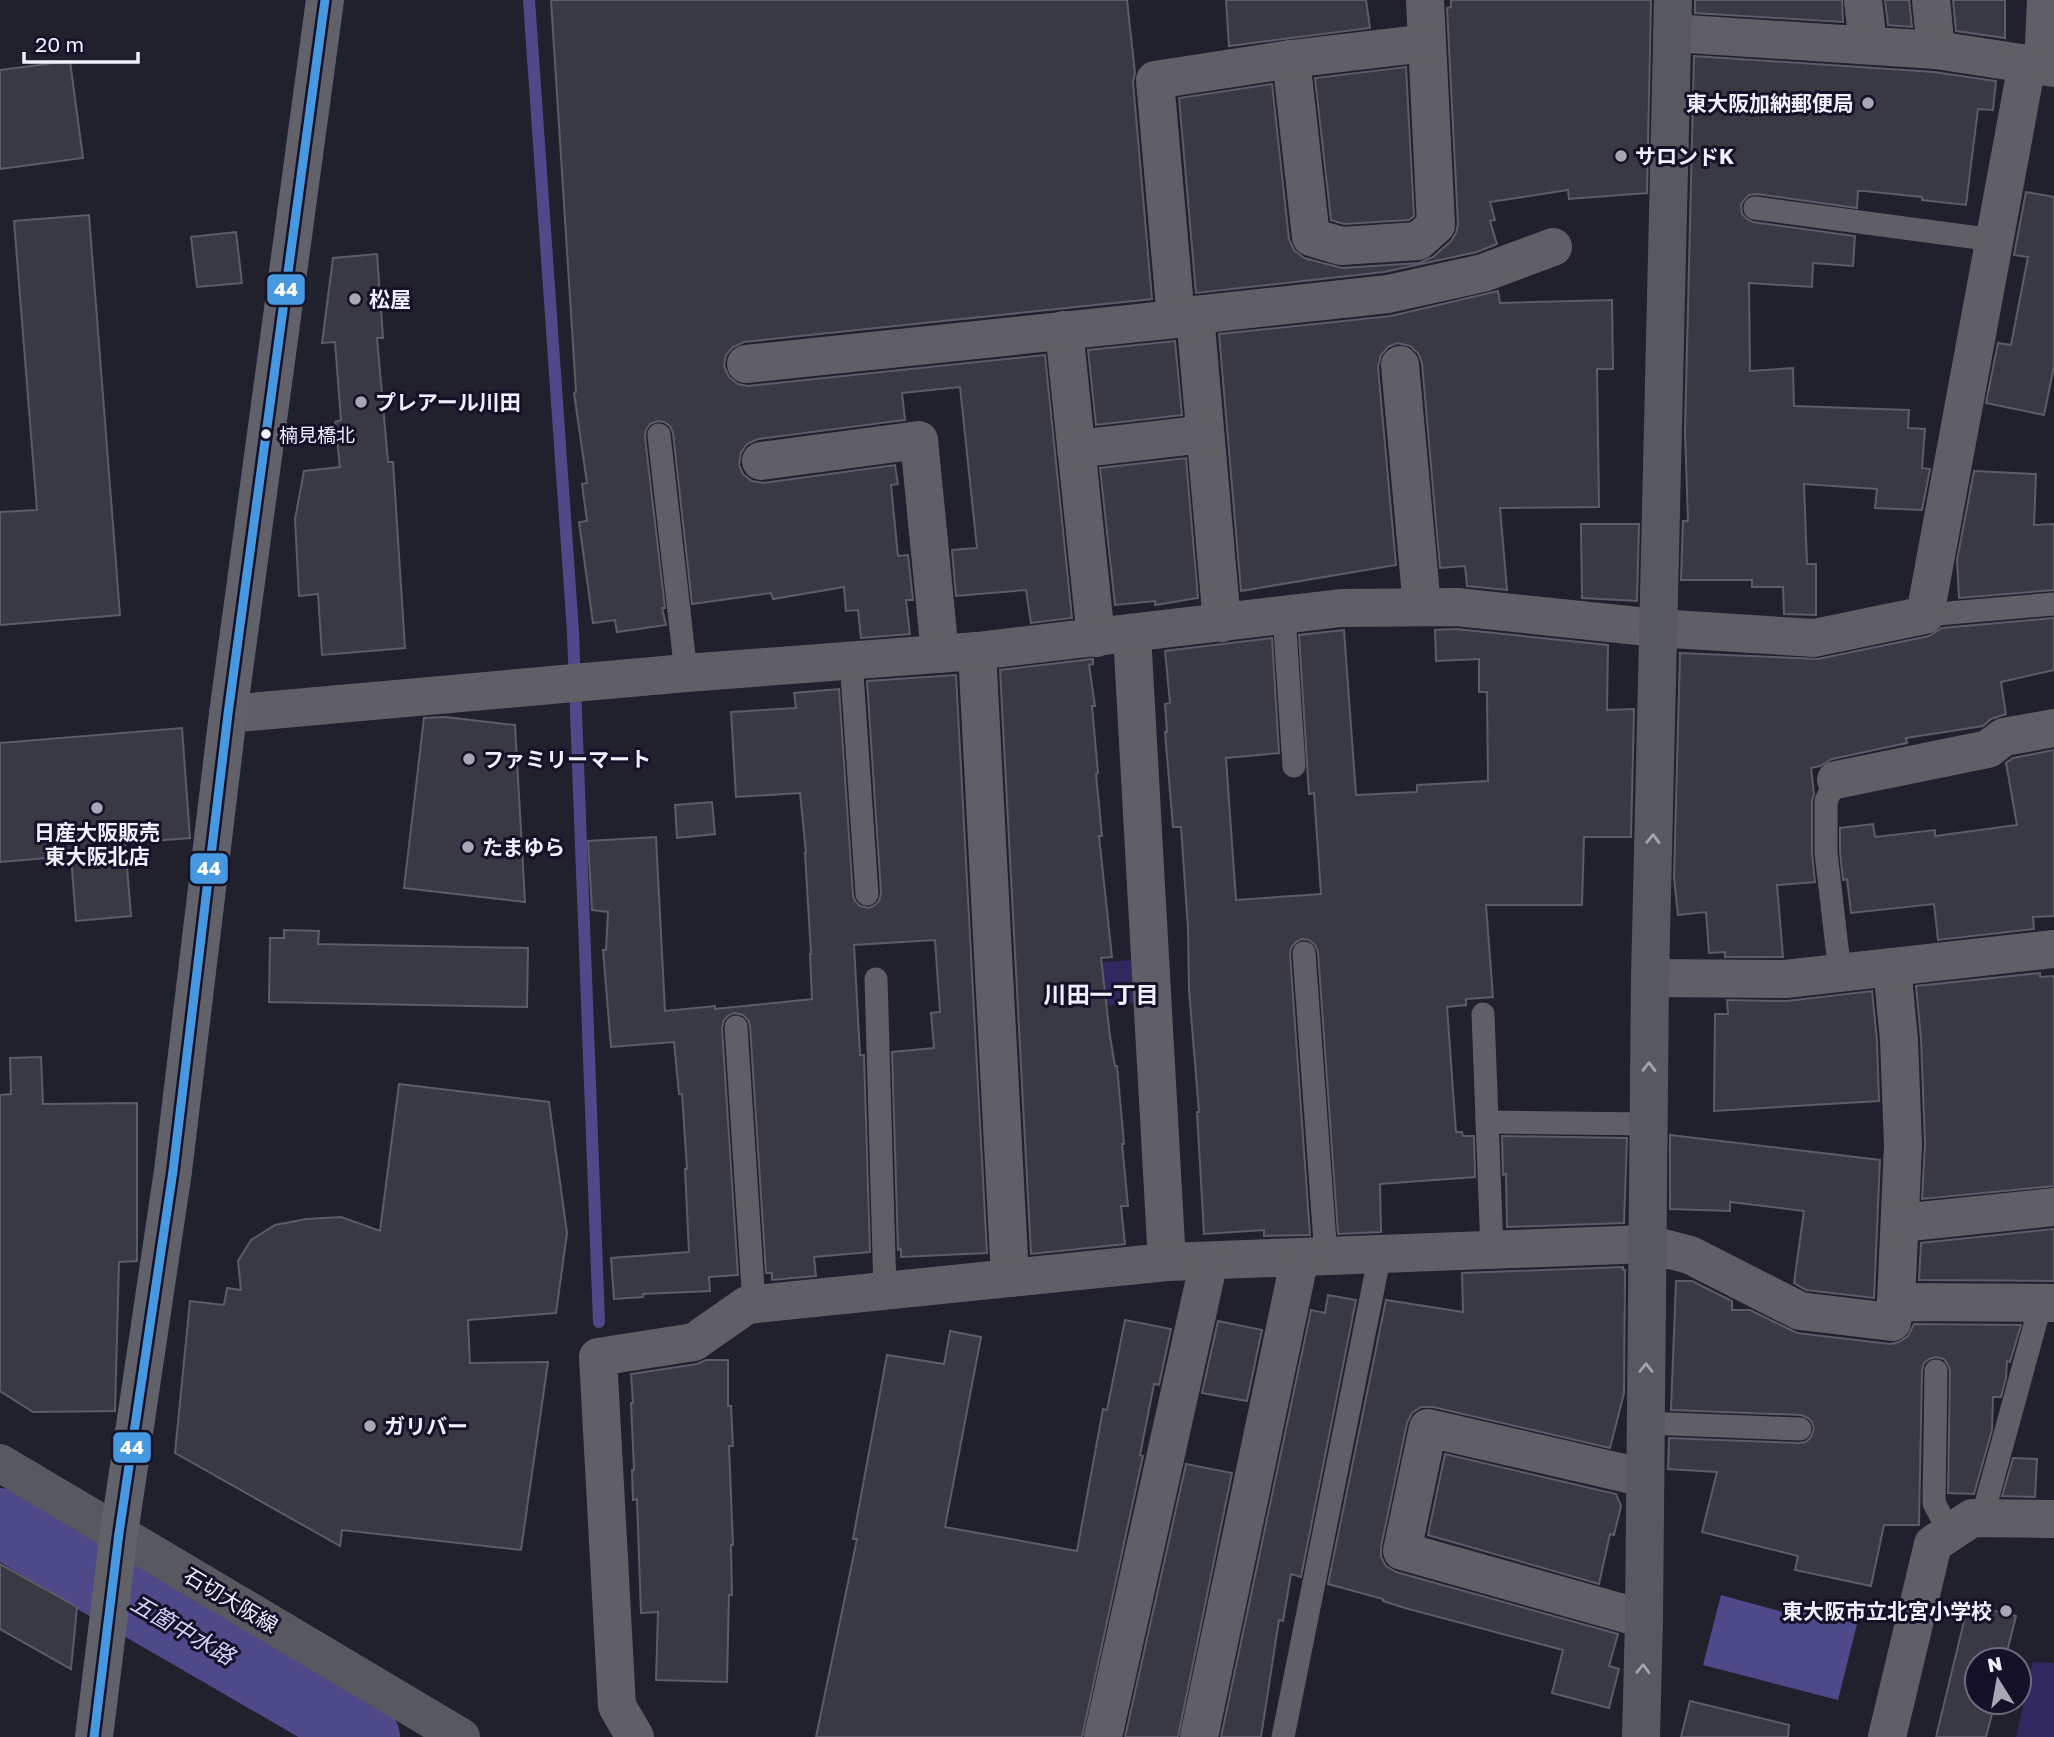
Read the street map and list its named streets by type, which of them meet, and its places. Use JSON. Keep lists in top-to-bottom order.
{
  "streets": {
    "street": ["石切大阪線"]
  },
  "districts": ["川田一丁目"],
  "water": ["五箇中水路"],
  "places": [
    "東大阪加納郵便局",
    "サロンドK",
    "松屋",
    "プレアール川田",
    "楠見橋北",
    "ファミリーマート",
    "日産大阪販売 東大阪北店",
    "たまゆら",
    "ガリバー",
    "東大阪市立北宮小学校"
  ],
  "lines": ["transit line 44"],
  "scale_bar": "20 m",
  "north": "top"
}
